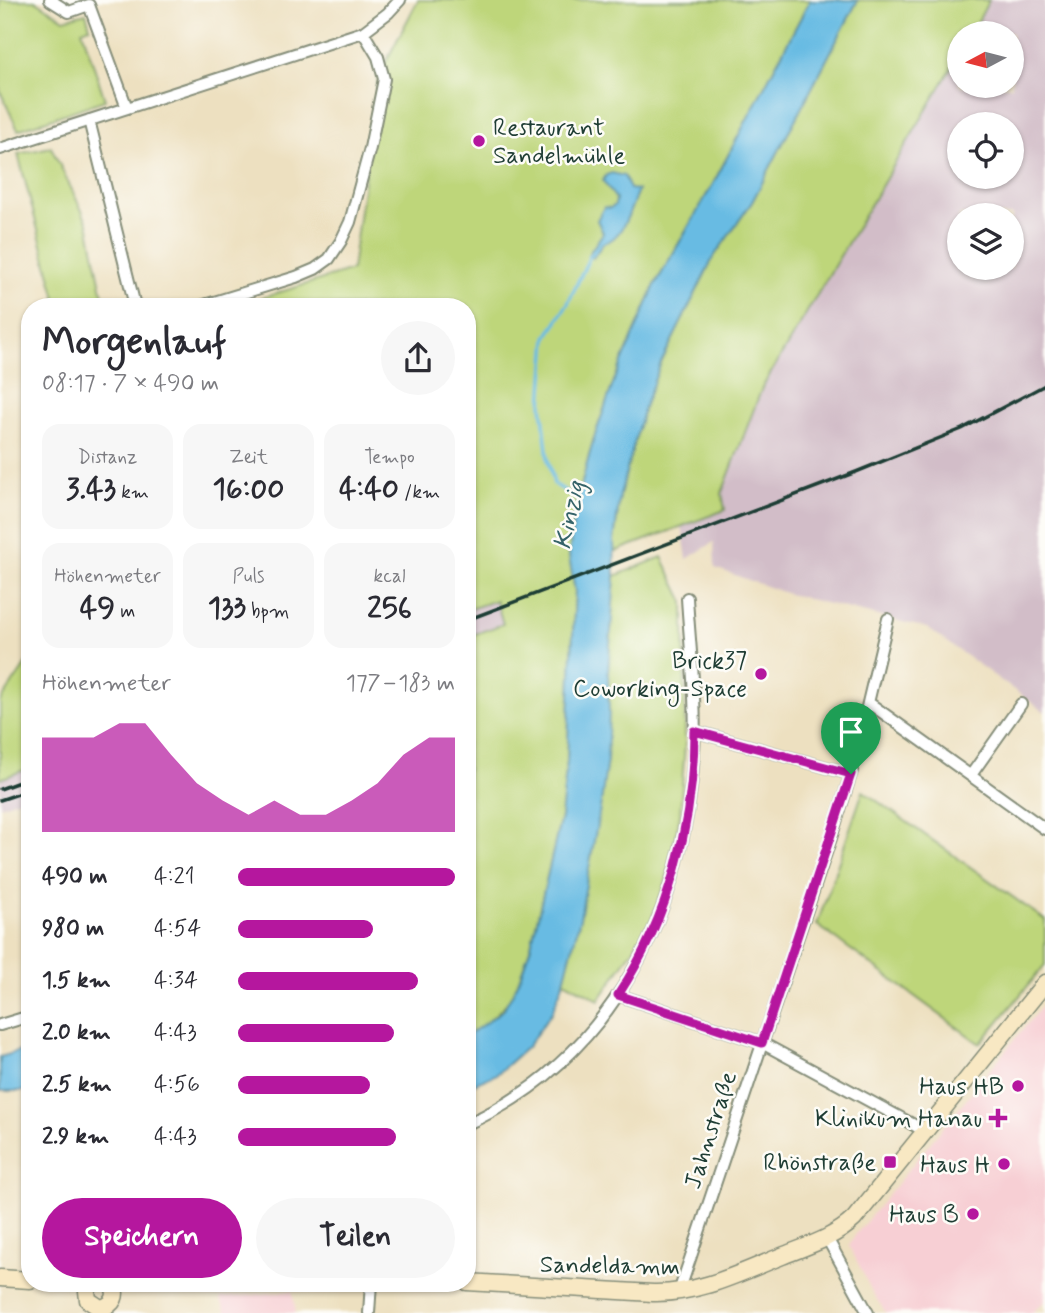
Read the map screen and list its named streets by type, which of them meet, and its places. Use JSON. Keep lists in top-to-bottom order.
{
  "streets": {
    "street": ["Jahnstraße", "Sandeldamm"]
  },
  "crossings": [
    ["Jahnstraße", "Sandeldamm"]
  ],
  "water": ["Kinzig"],
  "places": {
    "other": [
      "Restaurant Sandelmühle",
      "Brick37 Coworking-Space",
      "Haus HB",
      "Haus H",
      "Haus B"
    ],
    "health": ["Klinikum Hanau"],
    "transit": ["Rhönstraße"]
  },
  "north": "left",
  "page": {
    "heading": ["Morgenlauf", "08:17 · 7 × 490 m"],
    "stats": [
      ["Distanz", "3.43 km"],
      ["Zeit", "16:00"],
      ["Tempo", "4:40 /km"],
      ["Höhenmeter", "49 m"],
      ["Puls", "133 bpm"],
      ["kcal", "256"]
    ],
    "chart": ["Höhenmeter", "177–183 m"],
    "list": [
      {
        "name": "490 m",
        "note": "4:21"
      },
      {
        "name": "980 m",
        "note": "4:54"
      },
      {
        "name": "1.5 km",
        "note": "4:34"
      },
      {
        "name": "2.0 km",
        "note": "4:43"
      },
      {
        "name": "2.5 km",
        "note": "4:56"
      },
      {
        "name": "2.9 km",
        "note": "4:43"
      }
    ],
    "buttons": ["Speichern", "Teilen"]
  }
}
